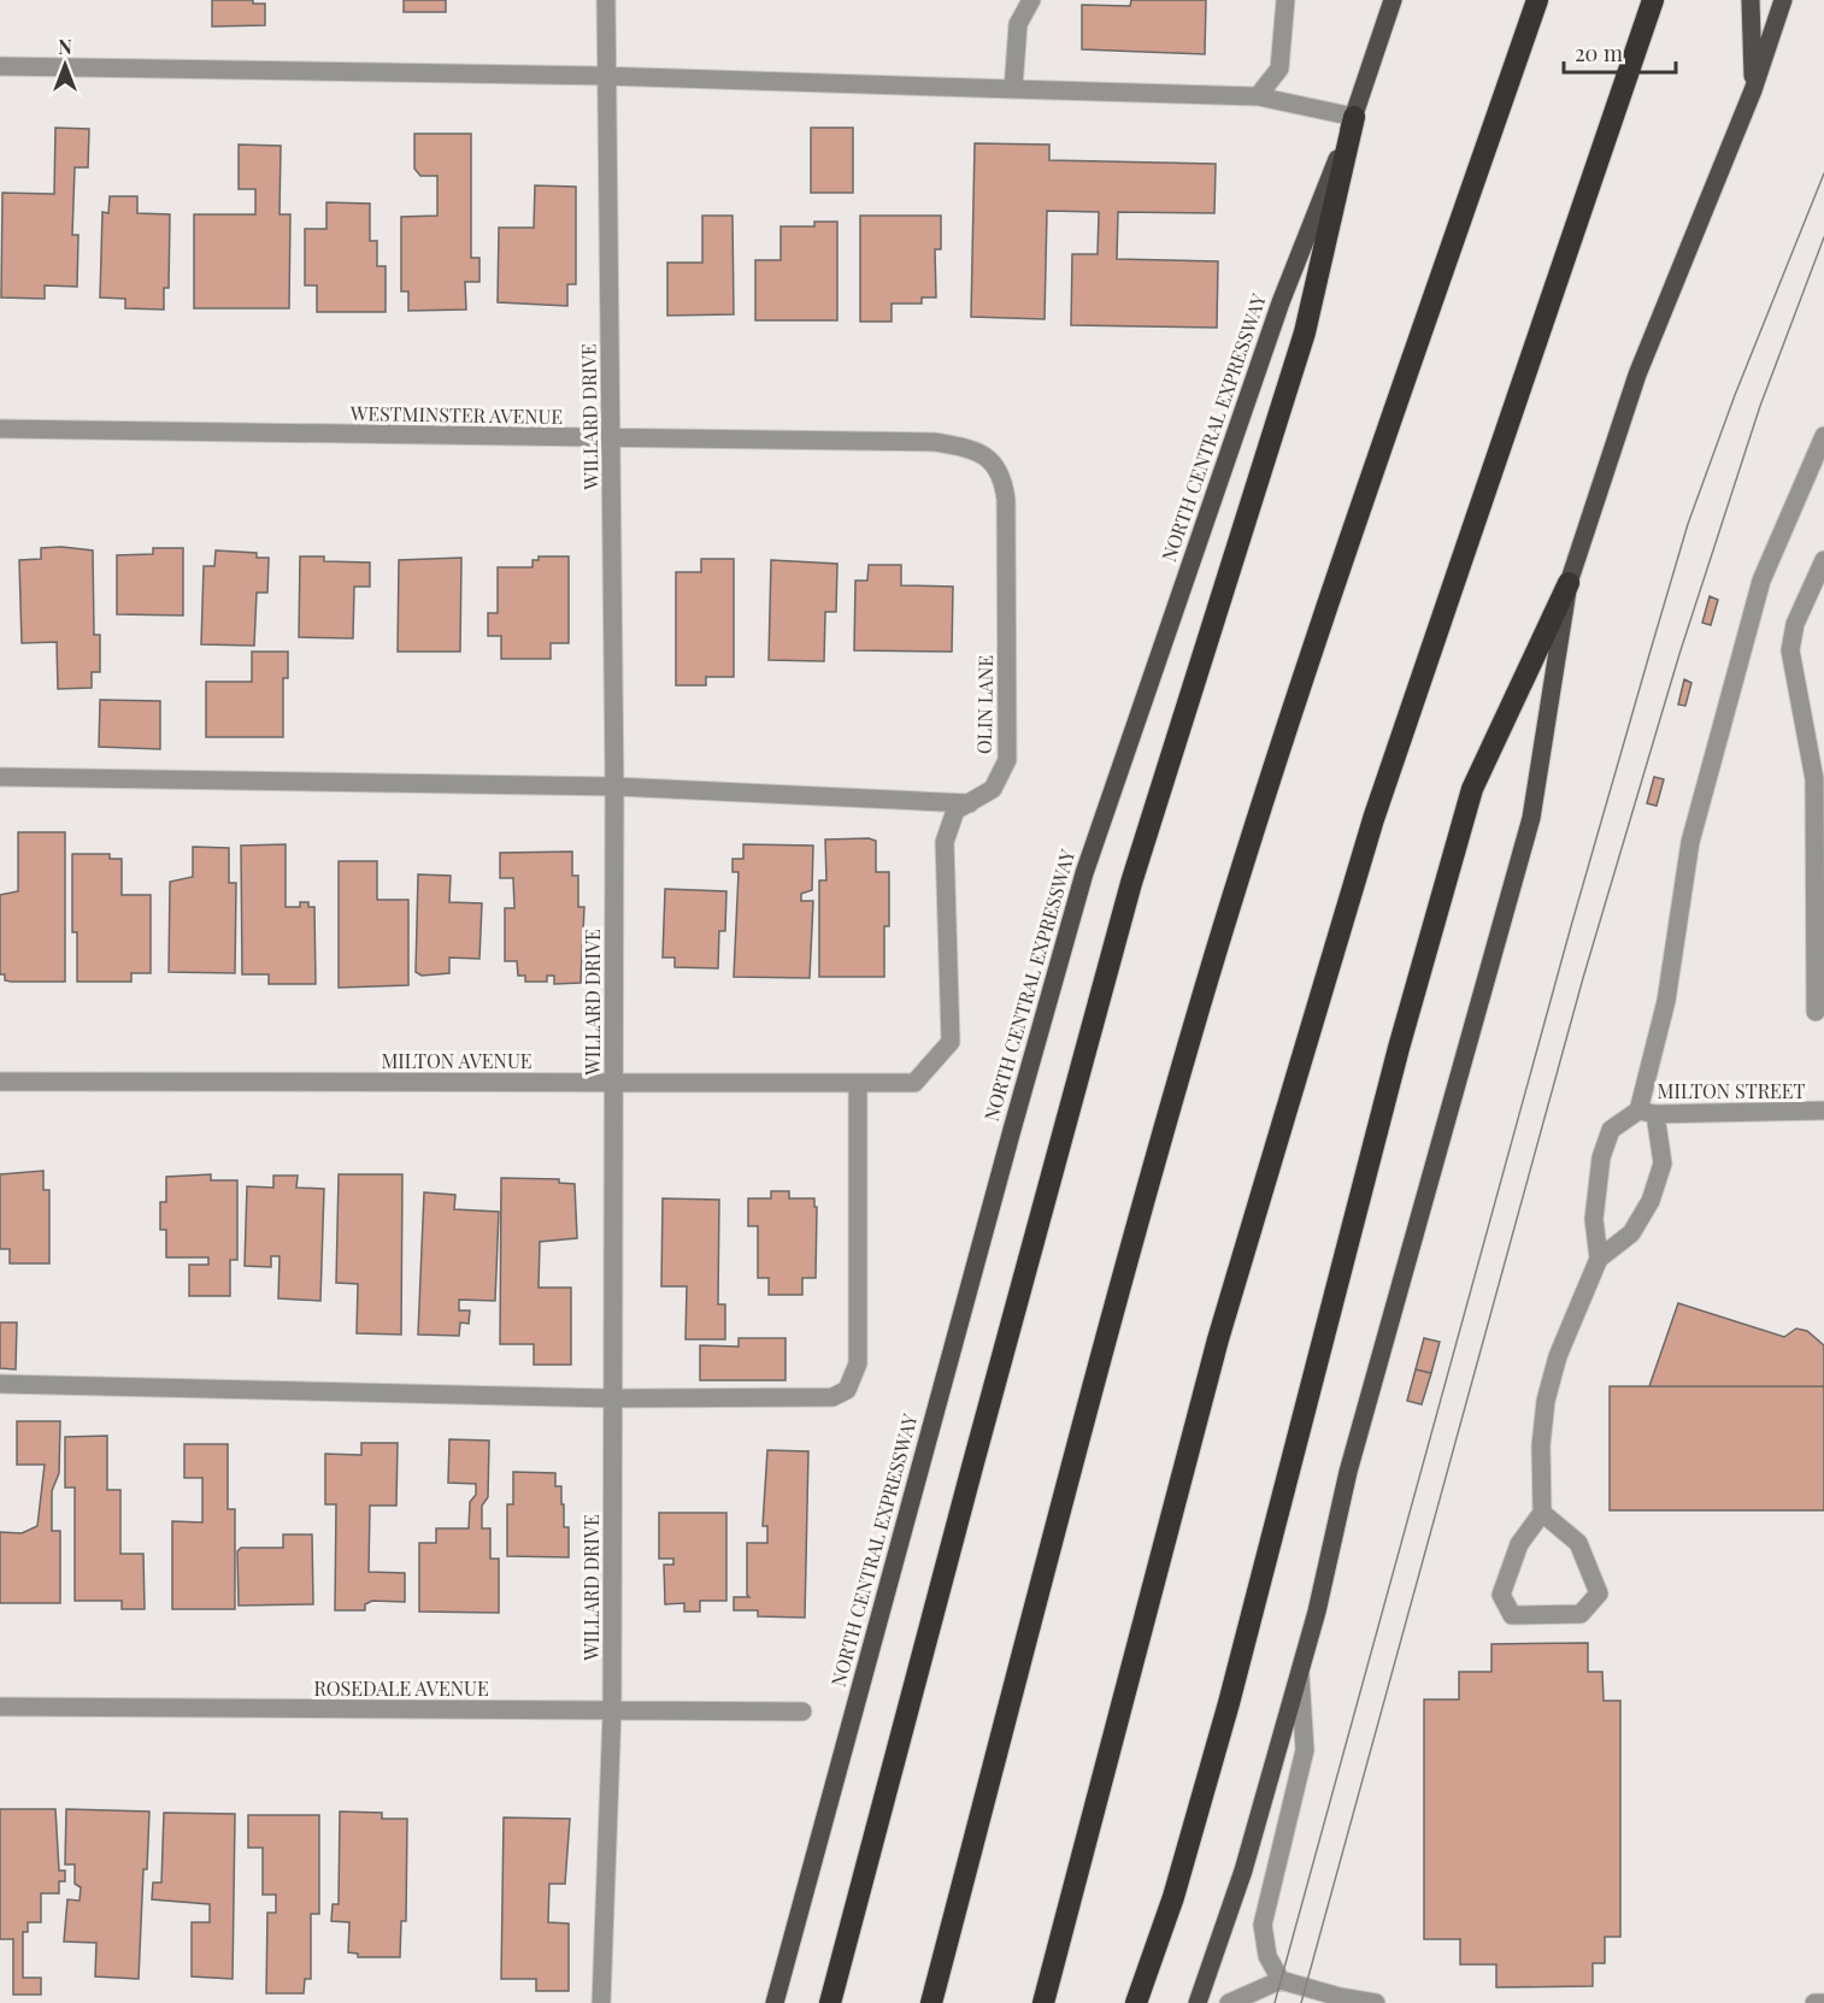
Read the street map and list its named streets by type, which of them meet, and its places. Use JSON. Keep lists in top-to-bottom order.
{
  "streets": {
    "main road": ["NORTH CENTRAL EXPRESSWAY"],
    "street": [
      "WESTMINSTER AVENUE",
      "WILLARD DRIVE",
      "OLIN LANE",
      "MILTON AVENUE",
      "MILTON STREET",
      "ROSEDALE AVENUE"
    ]
  },
  "crossings": [
    ["WESTMINSTER AVENUE", "WILLARD DRIVE"],
    ["WESTMINSTER AVENUE", "OLIN LANE"],
    ["WILLARD DRIVE", "MILTON AVENUE"],
    ["WILLARD DRIVE", "ROSEDALE AVENUE"],
    ["OLIN LANE", "MILTON AVENUE"]
  ],
  "scale_bar": "20 m",
  "north": "top"
}
